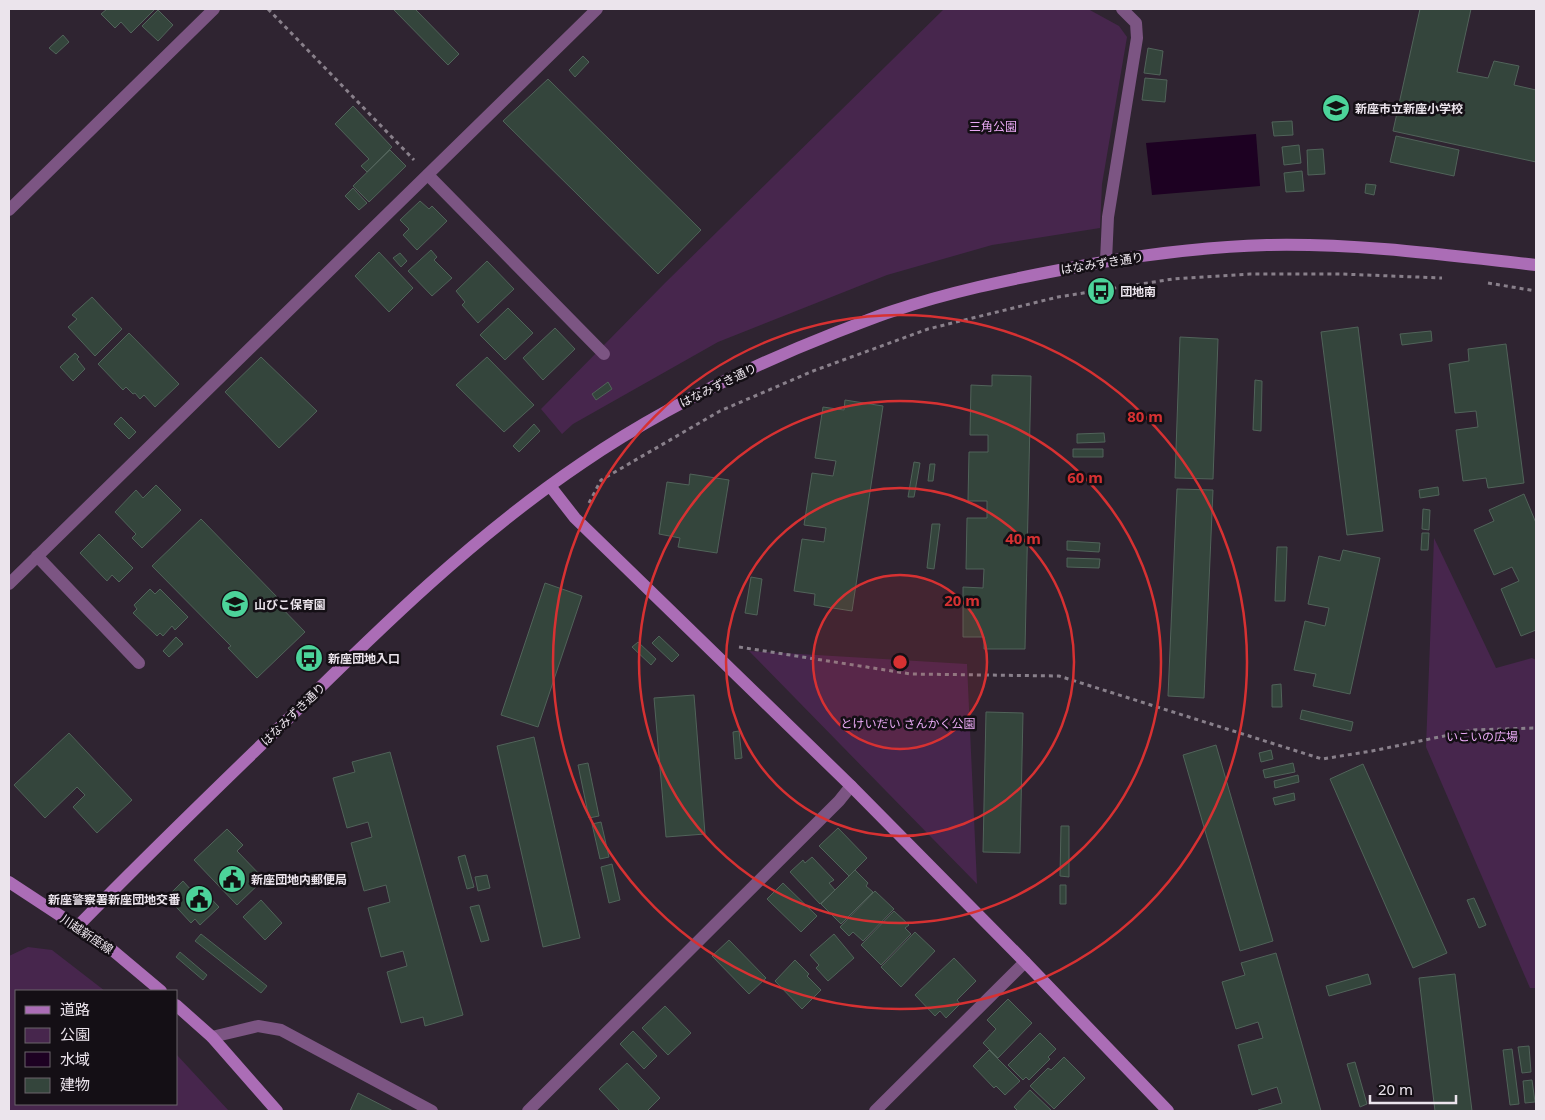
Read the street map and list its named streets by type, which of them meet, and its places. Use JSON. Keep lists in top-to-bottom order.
{
  "streets": {
    "street": ["はなみずき通り", "川越新座線"]
  },
  "crossings": [
    ["はなみずき通り", "川越新座線"]
  ],
  "parks": ["三角公園", "とけいだい さんかく公園", "いこいの広場"],
  "places": {
    "school or university": ["新座市立新座小学校", "山びこ保育園"],
    "bus stop": ["団地南", "新座団地入口"],
    "public building": ["新座団地内郵便局", "新座警察署新座団地交番"]
  },
  "legend": [
    "道路",
    "公園",
    "水域",
    "建物"
  ],
  "scale_bar": "20 m",
  "rings": [
    "80 m",
    "60 m",
    "40 m",
    "20 m"
  ]
}
